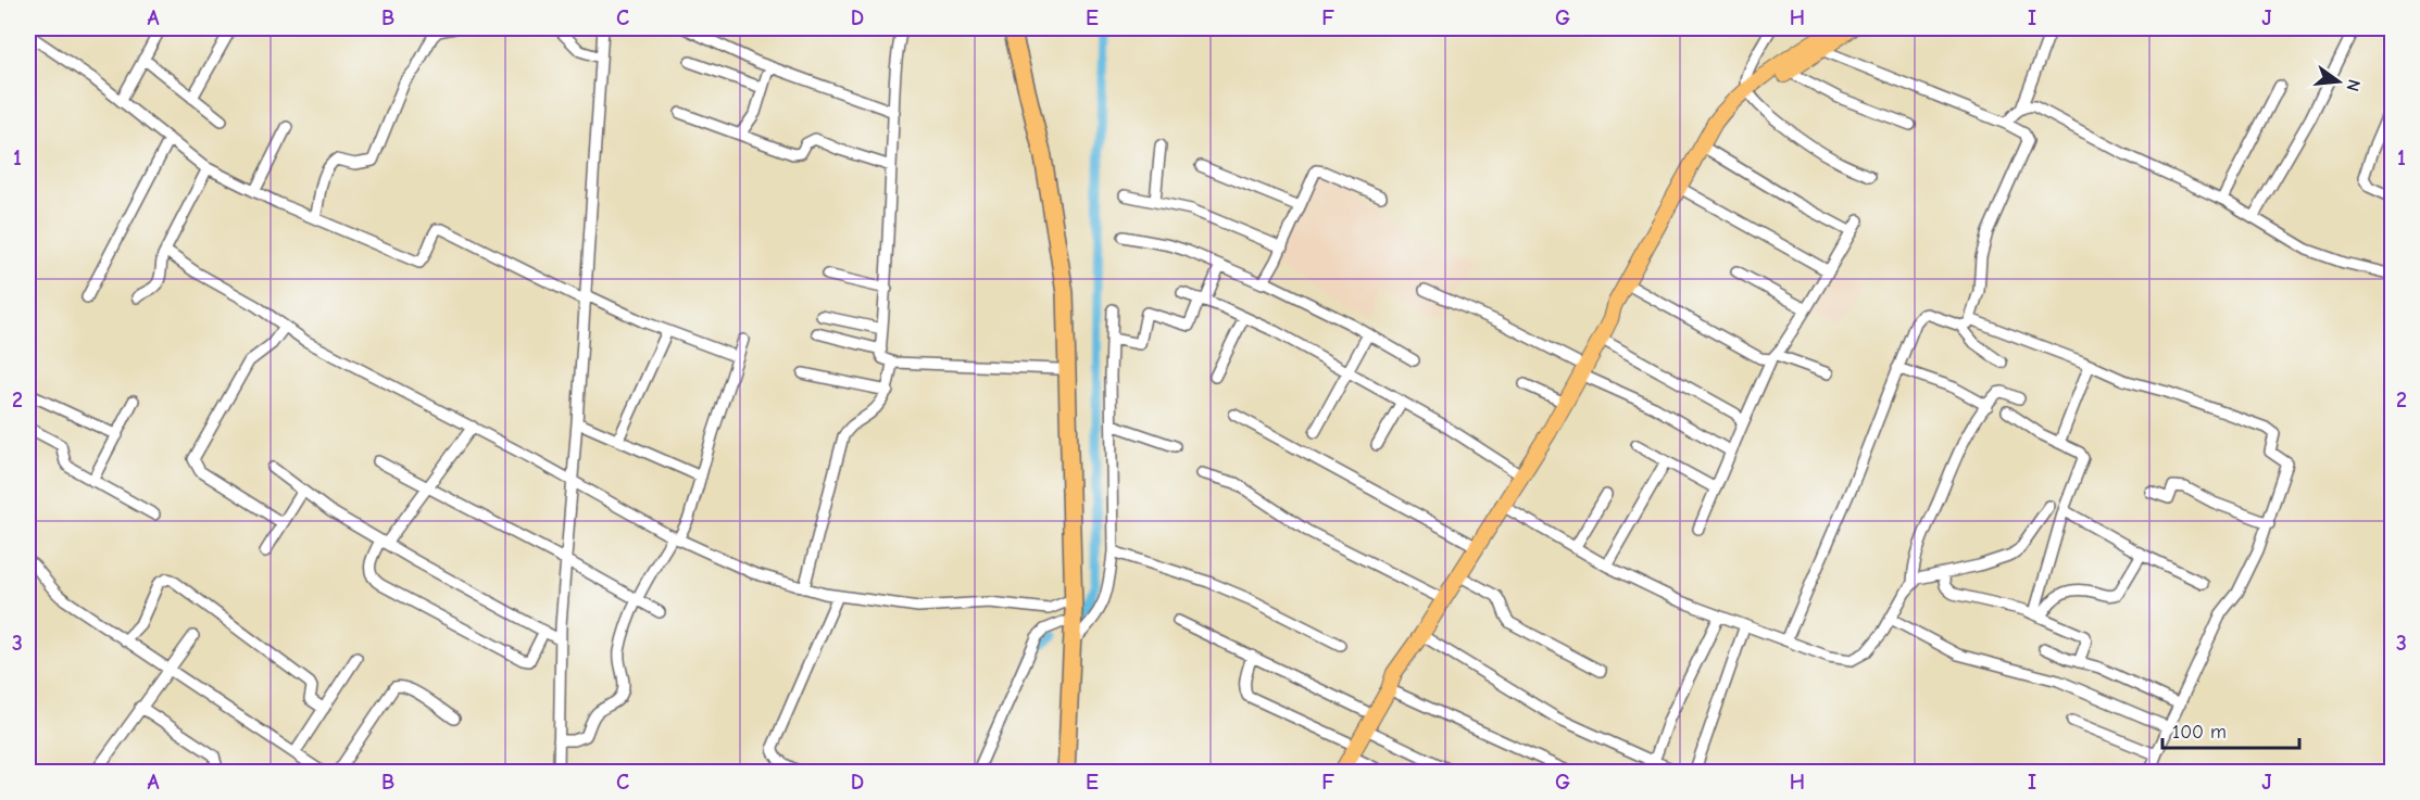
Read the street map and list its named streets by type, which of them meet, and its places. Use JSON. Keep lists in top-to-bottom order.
{
  "scale_bar": "100 m",
  "north": "right",
  "grid": {
    "columns": [
      "A",
      "B",
      "C",
      "D",
      "E",
      "F",
      "G",
      "H",
      "I",
      "J"
    ],
    "rows": ["1", "2", "3"]
  }
}
